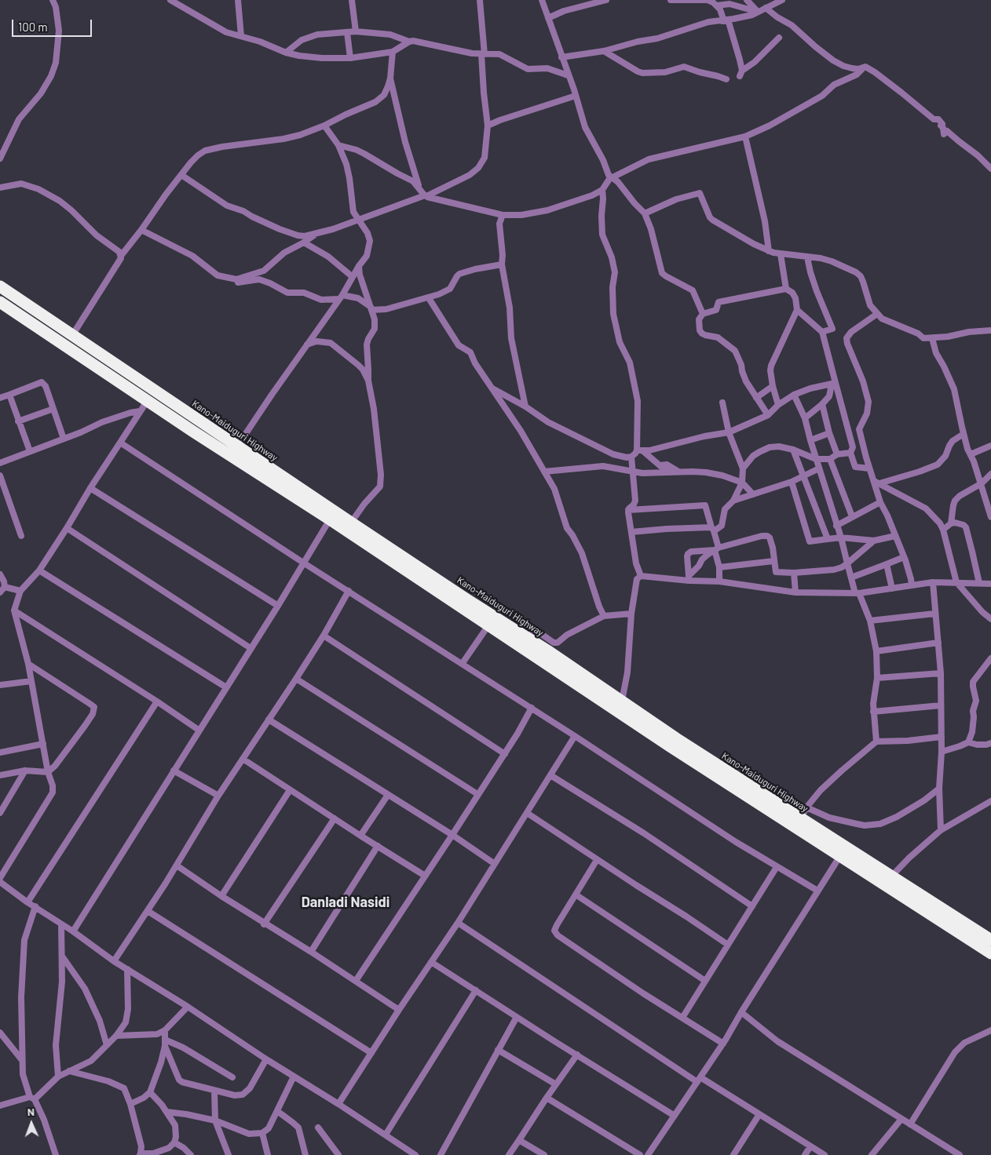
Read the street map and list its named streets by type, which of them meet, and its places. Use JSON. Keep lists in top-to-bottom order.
{
  "streets": {
    "highway": ["Kano-Maiduguri Highway"]
  },
  "districts": ["Danladi Nasidi"],
  "scale_bar": "100 m",
  "north": "top"
}
